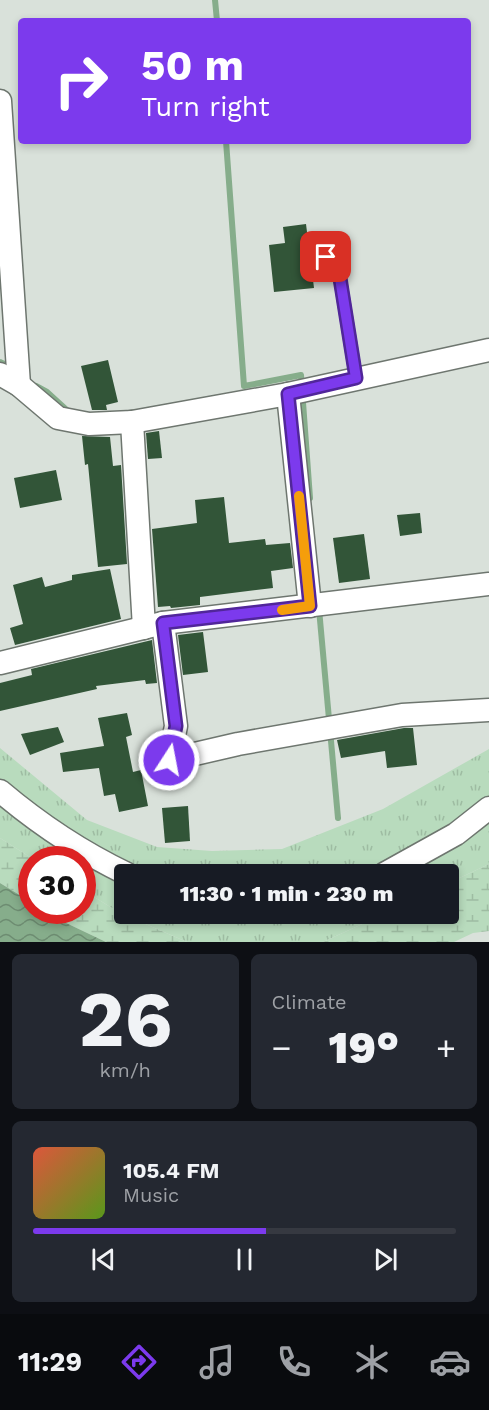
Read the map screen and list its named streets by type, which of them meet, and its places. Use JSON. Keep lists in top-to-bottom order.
{
  "page": {
    "turn": ["50 m", "Turn right"],
    "limit": "30",
    "trip": "11:30 · 1 min · 230 m",
    "tile": [
      ["26", "km/h"],
      "Climate"
    ],
    "heat": ["−", "19°", "+"],
    "song": ["105.4 FM", "Music"],
    "tabs": "11:29"
  }
}
